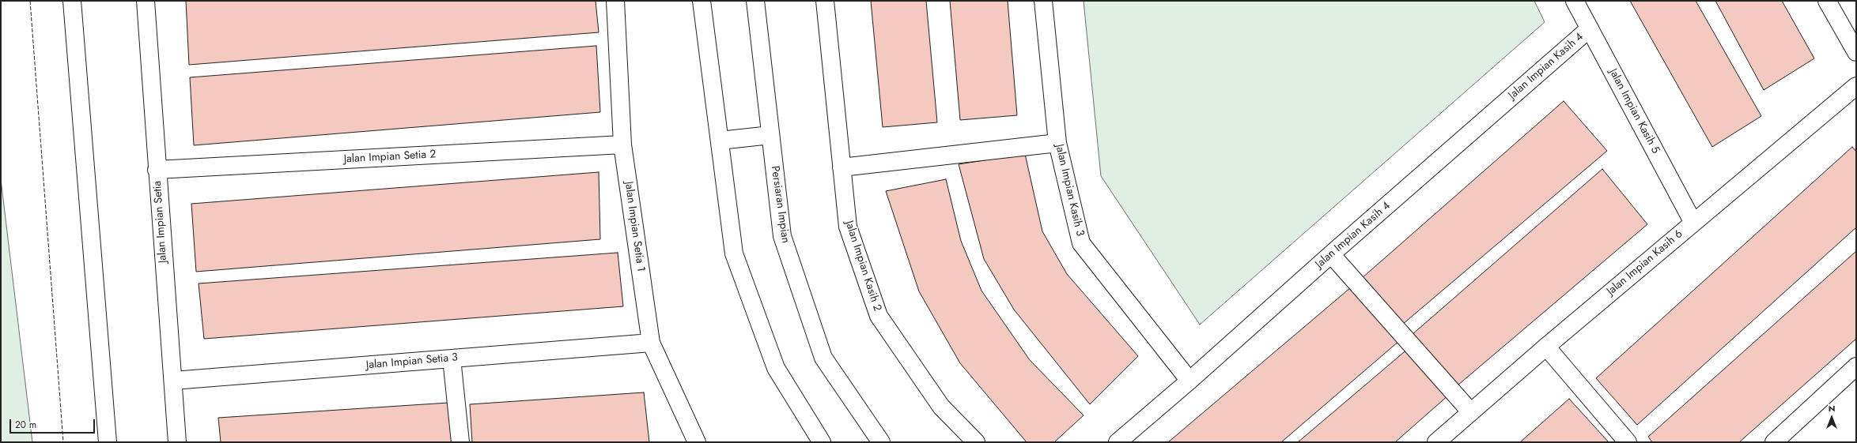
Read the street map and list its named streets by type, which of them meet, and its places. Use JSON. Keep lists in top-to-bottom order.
{
  "streets": {
    "street": [
      "Jalan Impian Kasih 4",
      "Jalan Impian Kasih 5",
      "Jalan Impian Setia 2",
      "Jalan Impian Kasih 3",
      "Persiaran Impian",
      "Jalan Impian Setia",
      "Jalan Impian Setia 1",
      "Jalan Impian Kasih 6",
      "Jalan Impian Kasih 2",
      "Jalan Impian Setia 3"
    ]
  },
  "crossings": [
    ["Jalan Impian Kasih 4", "Jalan Impian Kasih 5"],
    ["Jalan Impian Kasih 4", "Jalan Impian Kasih 3"],
    ["Jalan Impian Kasih 5", "Jalan Impian Kasih 6"],
    ["Jalan Impian Setia 2", "Jalan Impian Setia"],
    ["Jalan Impian Setia 2", "Jalan Impian Setia 1"],
    ["Jalan Impian Setia", "Jalan Impian Setia 3"],
    ["Jalan Impian Setia 1", "Jalan Impian Setia 3"]
  ],
  "scale_bar": "20 m",
  "north": "top"
}
